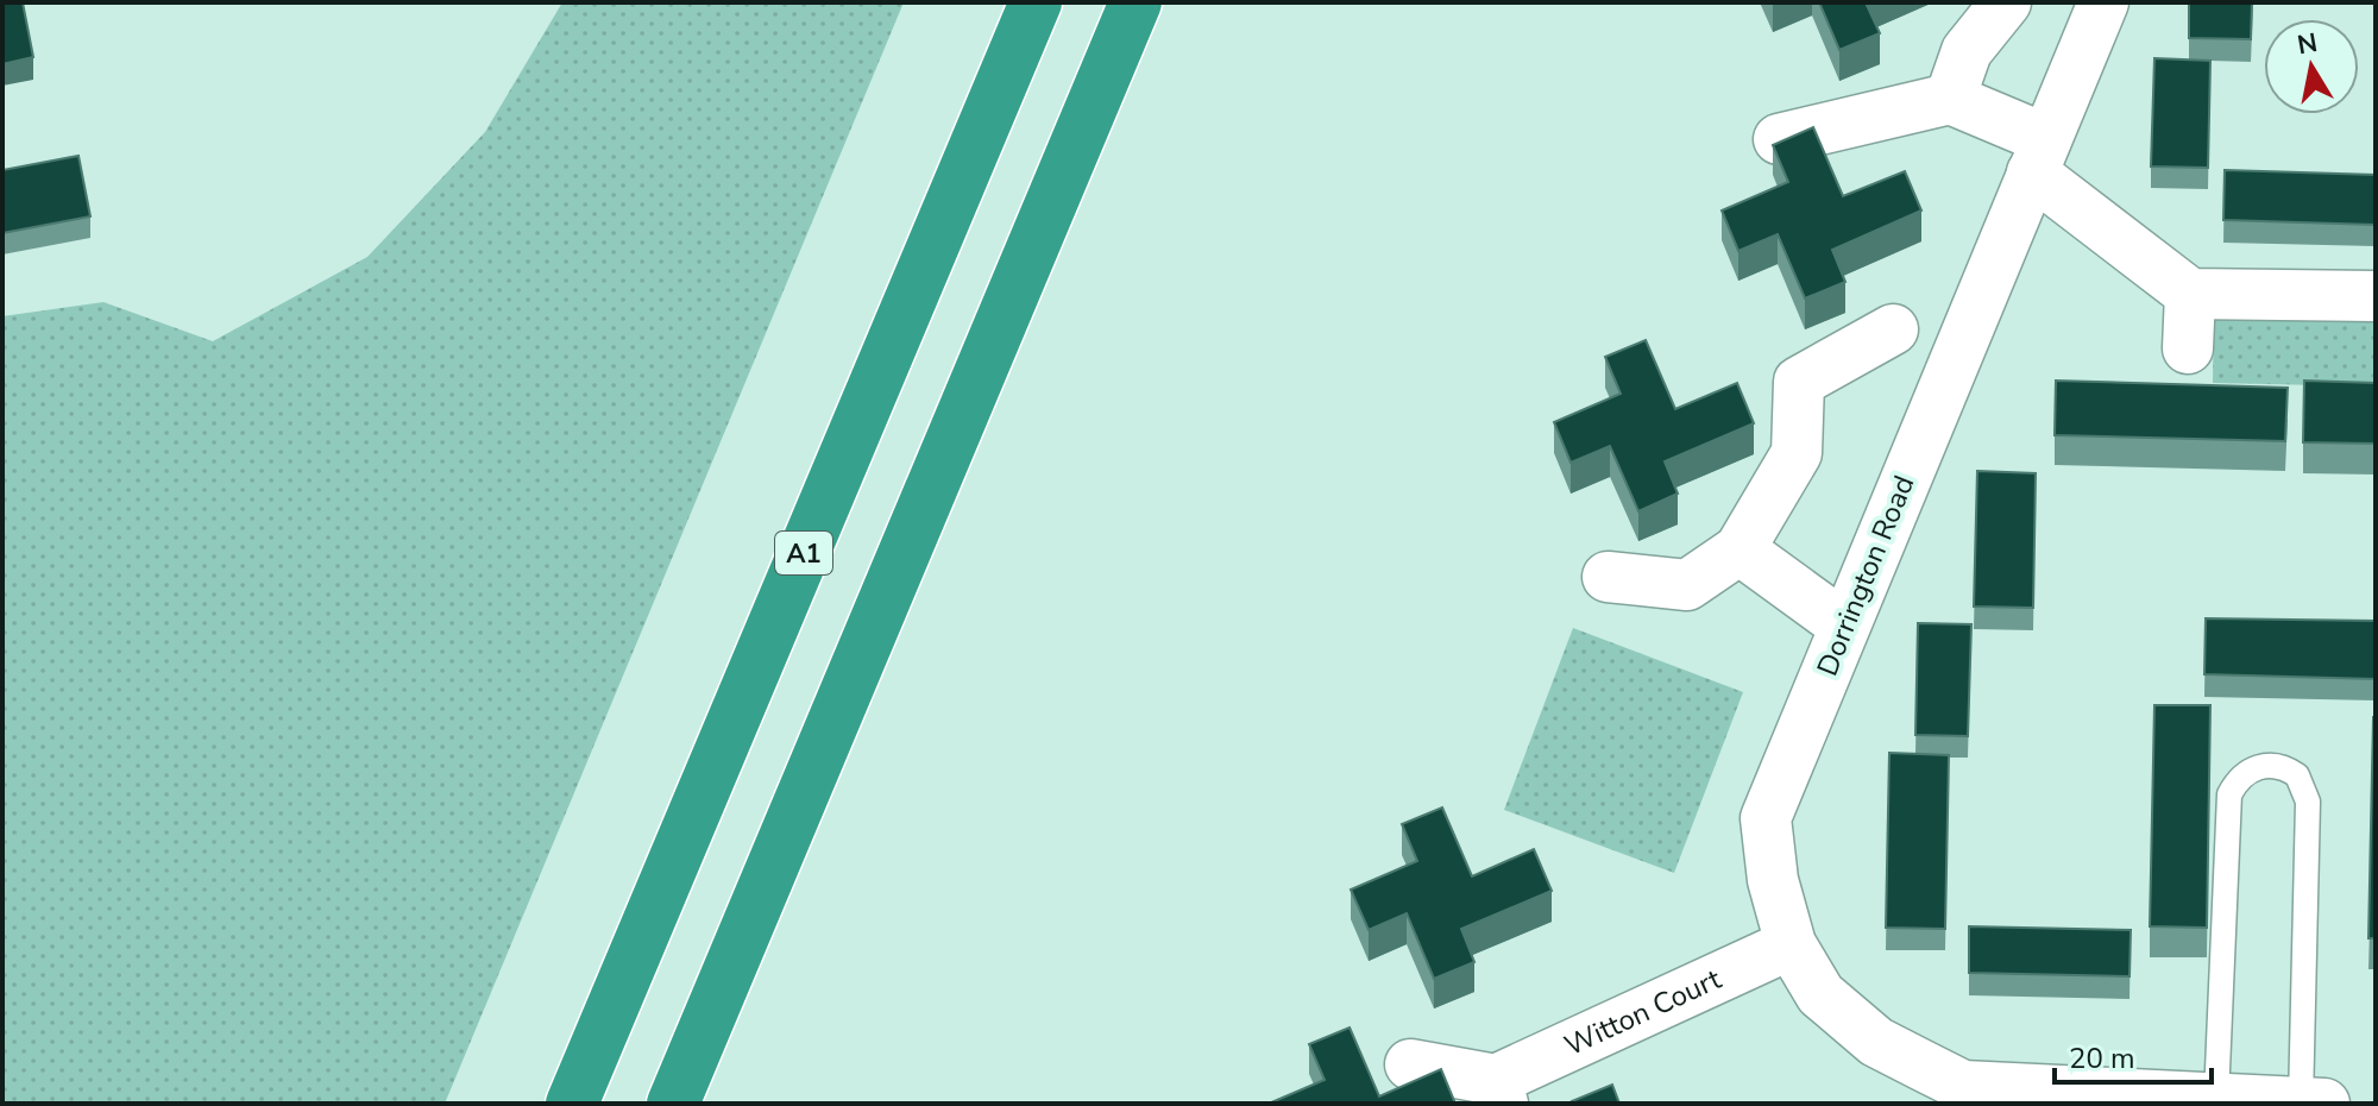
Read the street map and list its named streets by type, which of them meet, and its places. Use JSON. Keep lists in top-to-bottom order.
{
  "streets": {
    "highway": ["A1"],
    "street": ["Dorrington Road", "Witton Court"]
  },
  "crossings": [
    ["Dorrington Road", "Witton Court"]
  ],
  "scale_bar": "20 m",
  "north": "top"
}
